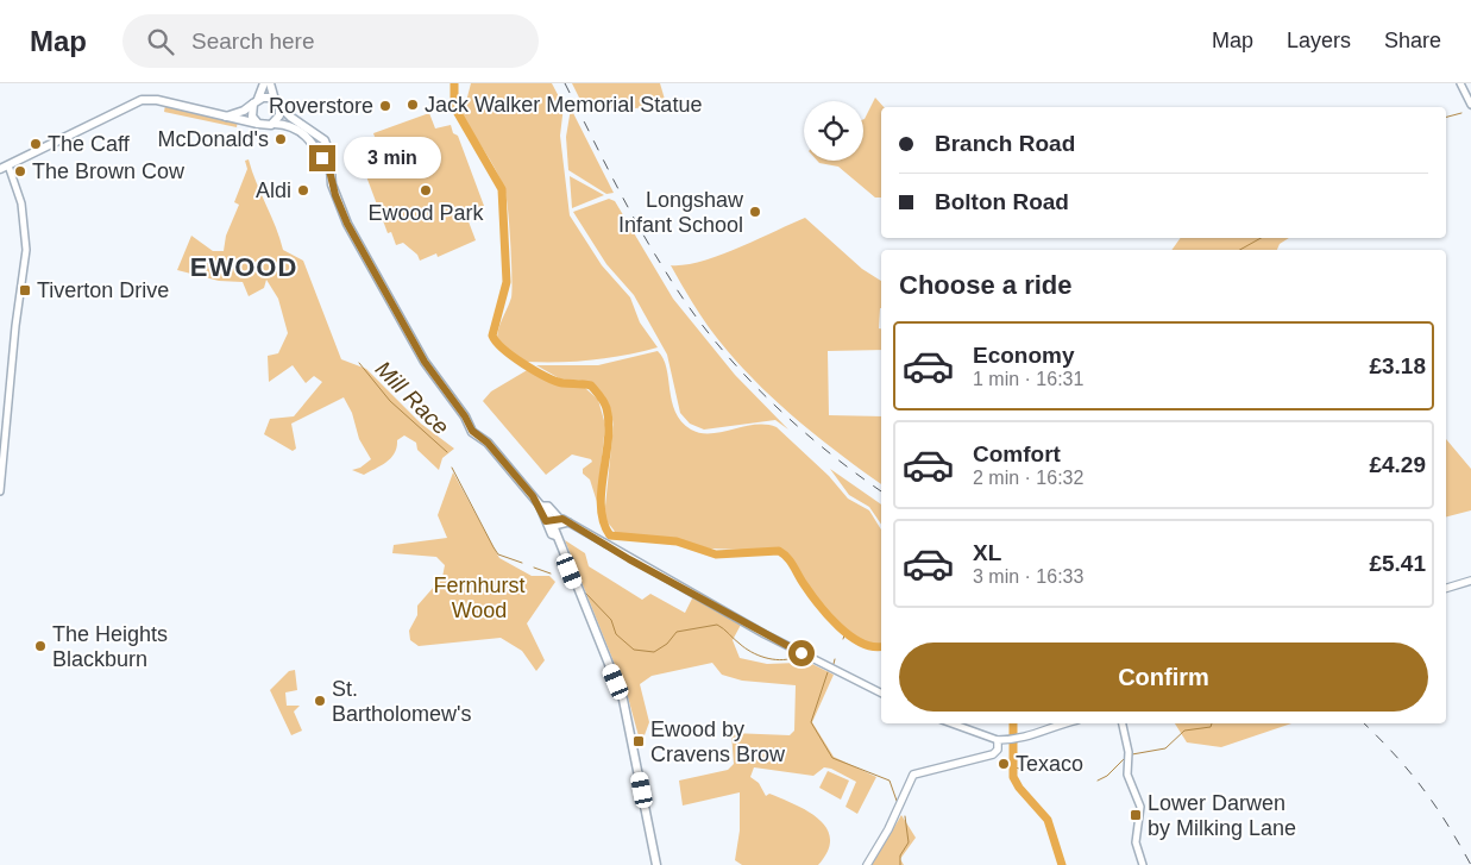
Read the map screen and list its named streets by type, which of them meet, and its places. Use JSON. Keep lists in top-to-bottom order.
{
  "districts": ["EWOOD"],
  "water": ["Mill Race"],
  "parks": ["Fernhurst Wood"],
  "places": {
    "other": [
      "Jack Walker Memorial Statue",
      "Roverstore",
      "McDonald's",
      "The Caff",
      "The Brown Cow",
      "Aldi",
      "Ewood Park",
      "Longshaw Infant School",
      "The Heights Blackburn",
      "St. Bartholomew's",
      "Texaco"
    ],
    "transit": ["Tiverton Drive", "Ewood by Cravens Brow", "Lower Darwen by Milking Lane"]
  },
  "page": {
    "header": "Map",
    "search": "Search here",
    "nav": ["Map", "Layers", "Share"],
    "banner": ["Branch Road", "Bolton Road"],
    "bubble": "3 min",
    "heading": "Choose a ride",
    "list": [
      {
        "name": "Economy",
        "note": "1 min · 16:31",
        "value": "£3.18"
      },
      {
        "name": "Comfort",
        "note": "2 min · 16:32",
        "value": "£4.29"
      },
      {
        "name": "XL",
        "note": "3 min · 16:33",
        "value": "£5.41"
      }
    ],
    "buttons": "Confirm"
  }
}
